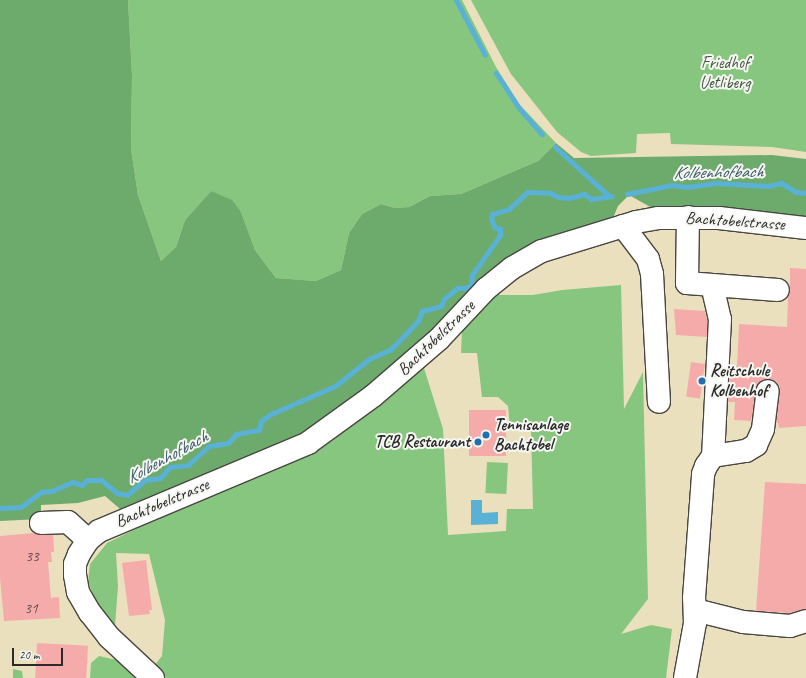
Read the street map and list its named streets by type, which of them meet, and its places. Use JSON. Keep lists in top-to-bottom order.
{
  "streets": {
    "street": ["Bachtobelstrasse"]
  },
  "water": ["Kolbenhofbach"],
  "parks": ["Friedhof Uetliberg"],
  "places": ["Reitschule Kolbenhof", "Tennisanlage Bachtobel", "TCB Restaurant"],
  "house_numbers": ["33", "31"],
  "scale_bar": "20 m"
}
